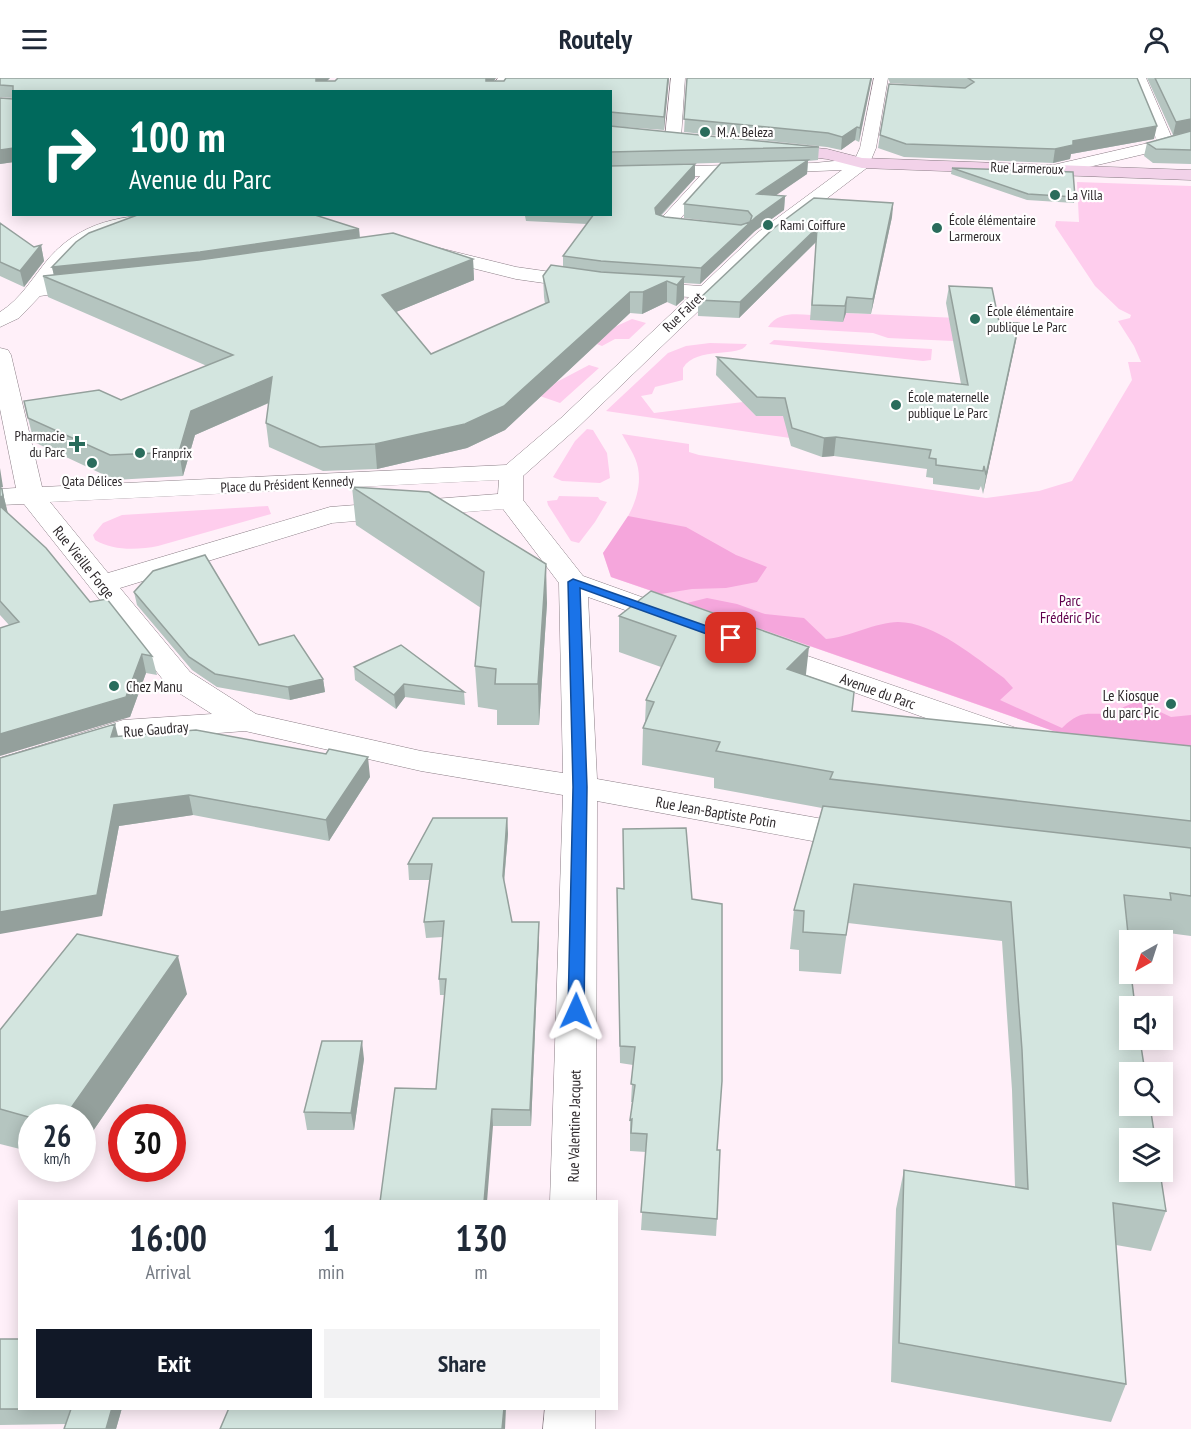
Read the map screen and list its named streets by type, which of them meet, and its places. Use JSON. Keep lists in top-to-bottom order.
{
  "streets": {
    "main road": ["Rue Larmeroux"],
    "street": [
      "Rue Falret",
      "Place du Président Kennedy",
      "Rue Vieille Forge",
      "Avenue du Parc",
      "Rue Gaudray",
      "Rue Jean-Baptiste Potin",
      "Rue Valentine Jacquet"
    ]
  },
  "crossings": [
    ["Rue Larmeroux", "Rue Falret"],
    ["Rue Falret", "Place du Président Kennedy"],
    ["Place du Président Kennedy", "Rue Vieille Forge"],
    ["Rue Vieille Forge", "Rue Gaudray"],
    ["Rue Vieille Forge", "Rue Jean-Baptiste Potin"],
    ["Rue Gaudray", "Rue Jean-Baptiste Potin"],
    ["Rue Jean-Baptiste Potin", "Rue Valentine Jacquet"]
  ],
  "parks": ["Parc Frédéric Pic"],
  "places": {
    "other": [
      "M. A. Beleza",
      "La Villa",
      "Rami Coiffure",
      "École élémentaire Larmeroux",
      "École élémentaire publique Le Parc",
      "École maternelle publique Le Parc",
      "Franprix",
      "Qata Délices",
      "Chez Manu",
      "Le Kiosque du parc Pic"
    ],
    "health": ["Pharmacie du Parc"]
  },
  "north": "bottom left",
  "page": {
    "header": "Routely",
    "turn": ["100 m", "Avenue du Parc"],
    "speed": "26 km/h",
    "limit": "30",
    "eta": [
      "16:00",
      "Arrival",
      "1",
      "min",
      "130",
      "m"
    ],
    "buttons": ["Exit", "Share"]
  }
}
